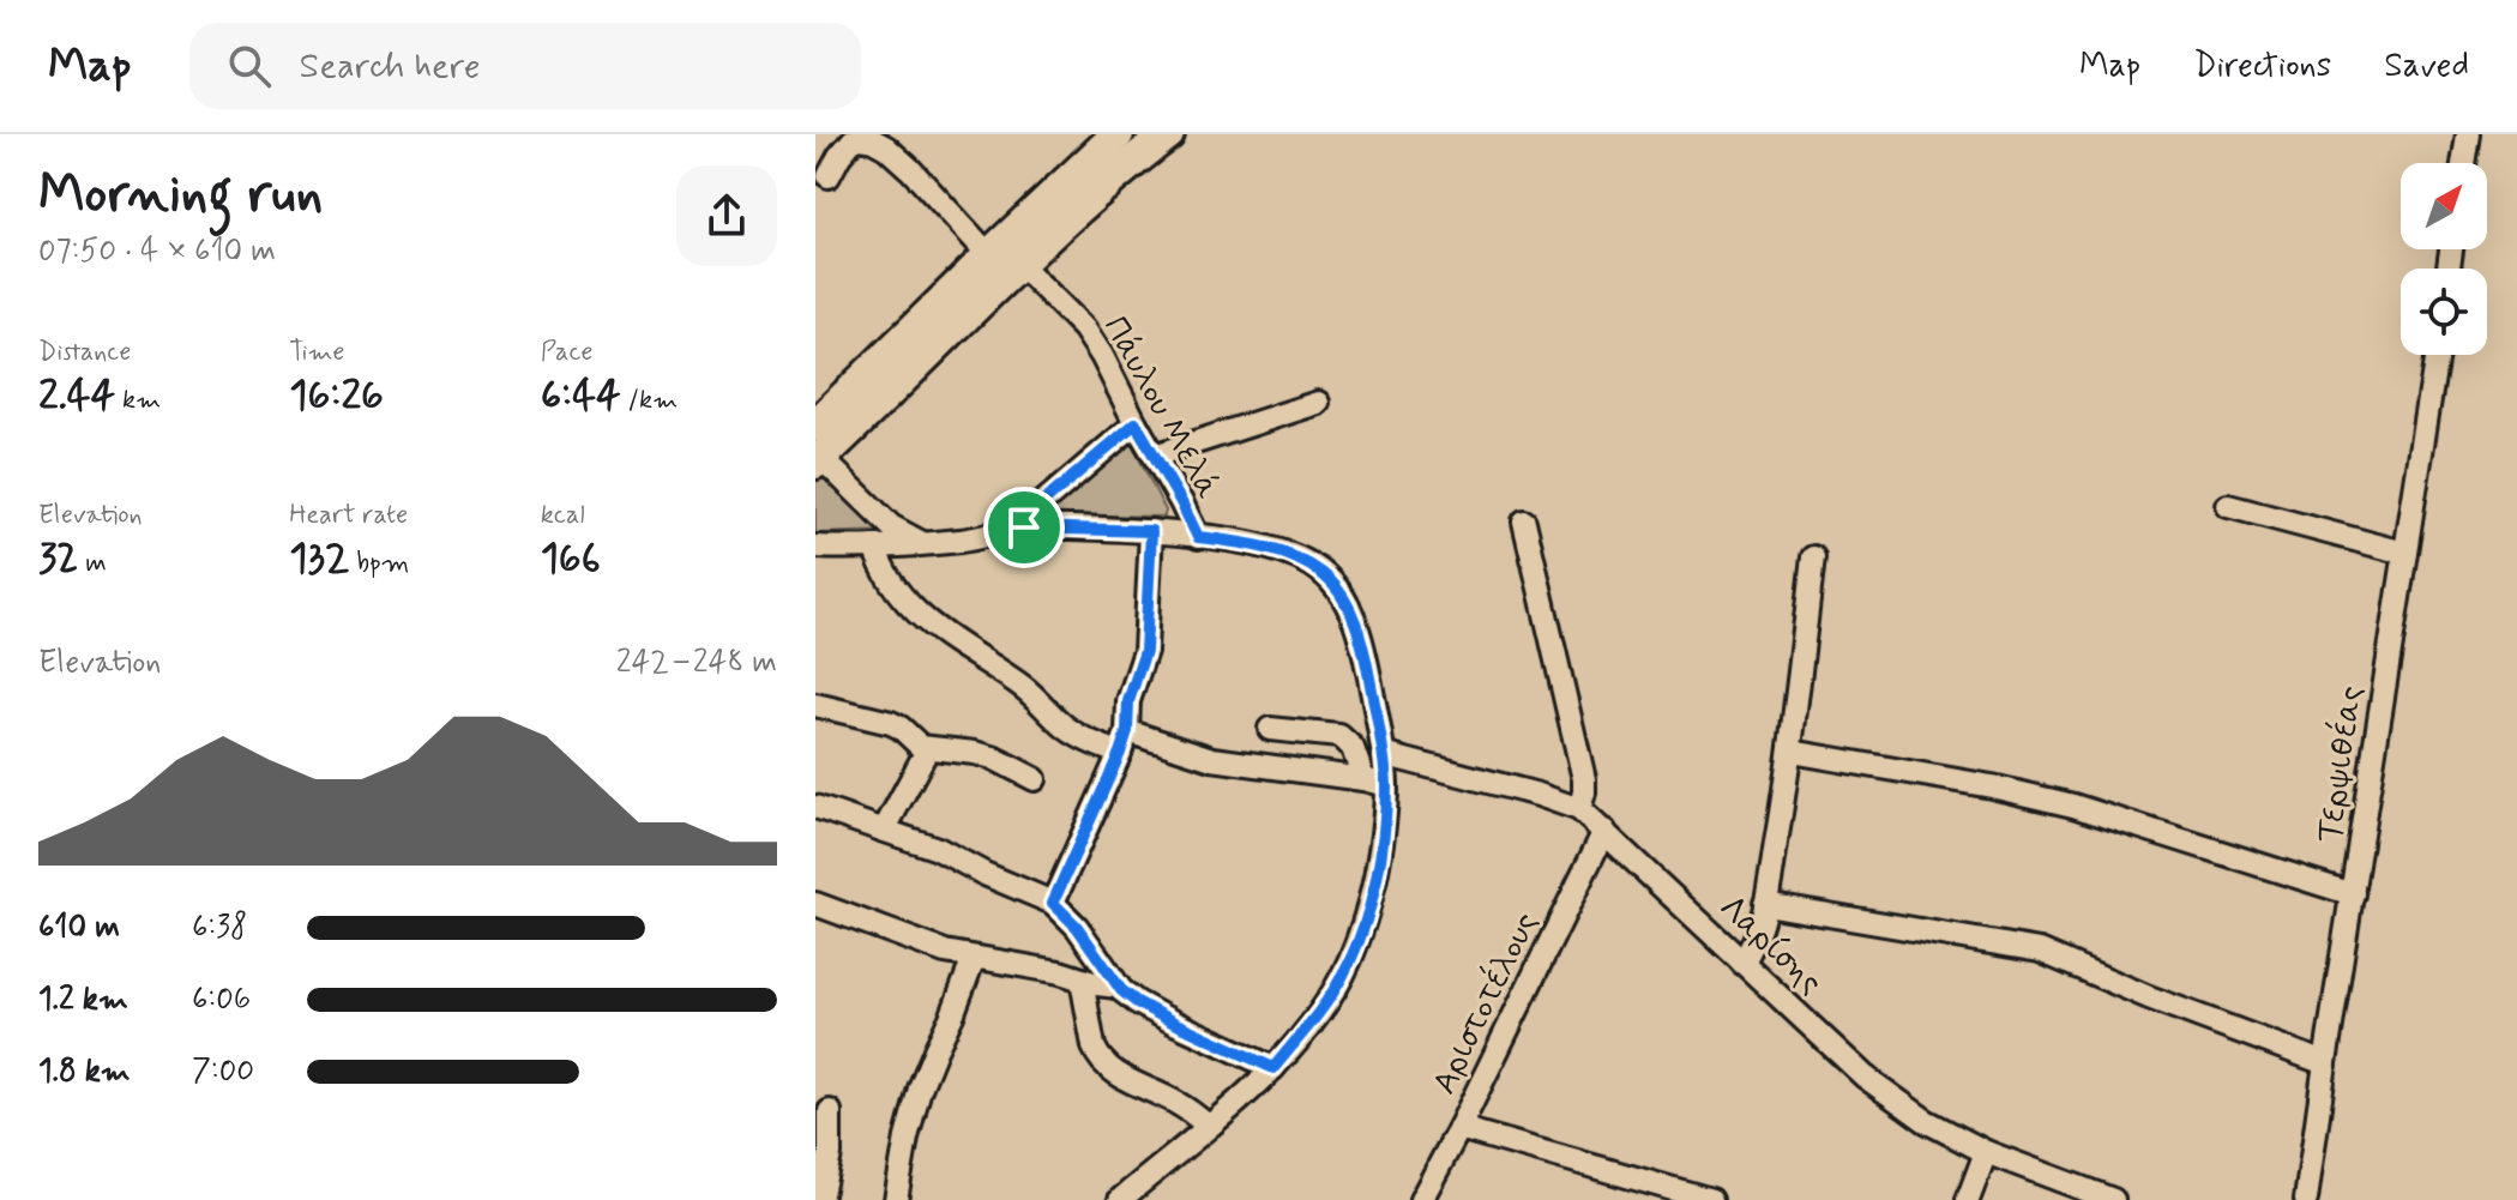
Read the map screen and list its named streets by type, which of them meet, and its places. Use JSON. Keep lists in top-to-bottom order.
{
  "streets": {
    "street": [
      "Πάυλου Μελά",
      "Τερψιθέας",
      "Λαρίσης",
      "Αριστοτέλους"
    ]
  },
  "crossings": [
    ["Πάυλου Μελά", "Λαρίσης"],
    ["Λαρίσης", "Αριστοτέλους"]
  ],
  "north": "top right",
  "page": {
    "header": "Map",
    "search": "Search here",
    "nav": ["Map", "Directions", "Saved"],
    "heading": ["Morning run", "07:50 · 4 × 610 m"],
    "stats": [
      ["Distance", "2.44 km"],
      ["Time", "16:26"],
      ["Pace", "6:44 /km"],
      ["Elevation", "32 m"],
      ["Heart rate", "132 bpm"],
      ["kcal", "166"]
    ],
    "chart": ["Elevation", "242–248 m"],
    "list": [
      {
        "name": "610 m",
        "note": "6:38"
      },
      {
        "name": "1.2 km",
        "note": "6:06"
      },
      {
        "name": "1.8 km",
        "note": "7:00"
      }
    ]
  }
}
